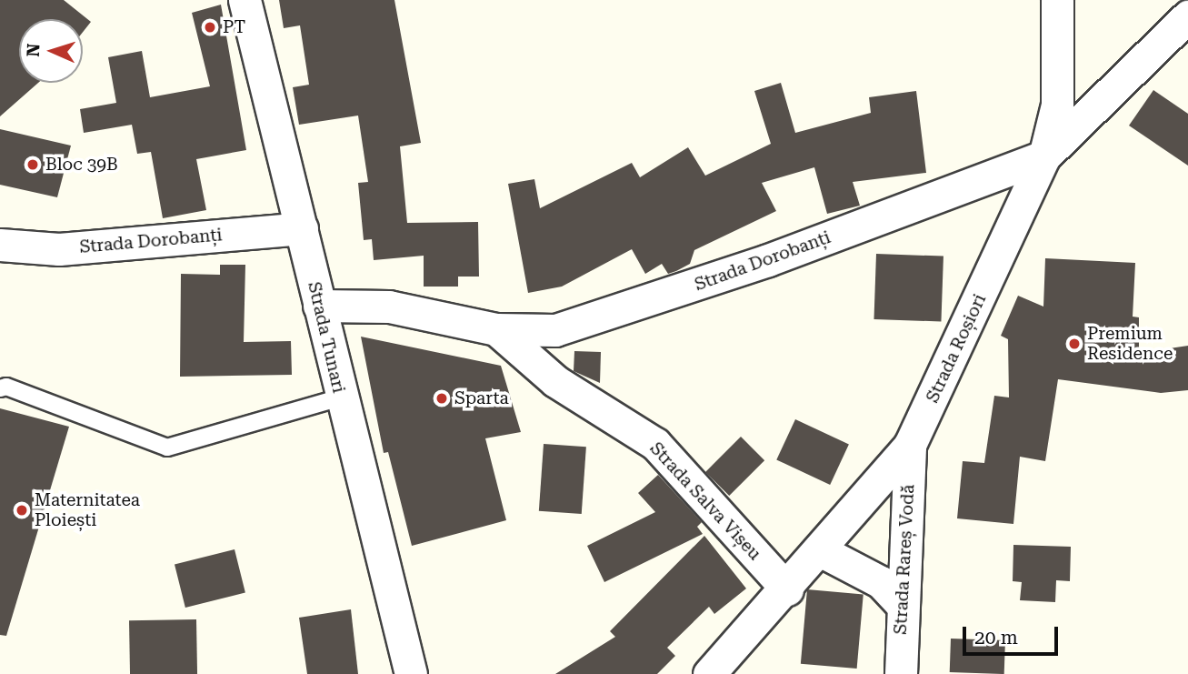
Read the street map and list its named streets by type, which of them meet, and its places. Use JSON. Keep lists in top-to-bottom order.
{
  "streets": {
    "street": [
      "Strada Dorobanți",
      "Strada Tunari",
      "Strada Roșiori",
      "Strada Salva Vișeu",
      "Strada Rareș Vodă"
    ]
  },
  "crossings": [
    ["Strada Dorobanți", "Strada Tunari"],
    ["Strada Dorobanți", "Strada Roșiori"],
    ["Strada Dorobanți", "Strada Salva Vișeu"],
    ["Strada Roșiori", "Strada Salva Vișeu"],
    ["Strada Roșiori", "Strada Rareș Vodă"]
  ],
  "places": [
    "PT",
    "Bloc 39B",
    "Premium Residence",
    "Sparta",
    "Maternitatea Ploiești"
  ],
  "scale_bar": "20 m",
  "north": "left"
}
